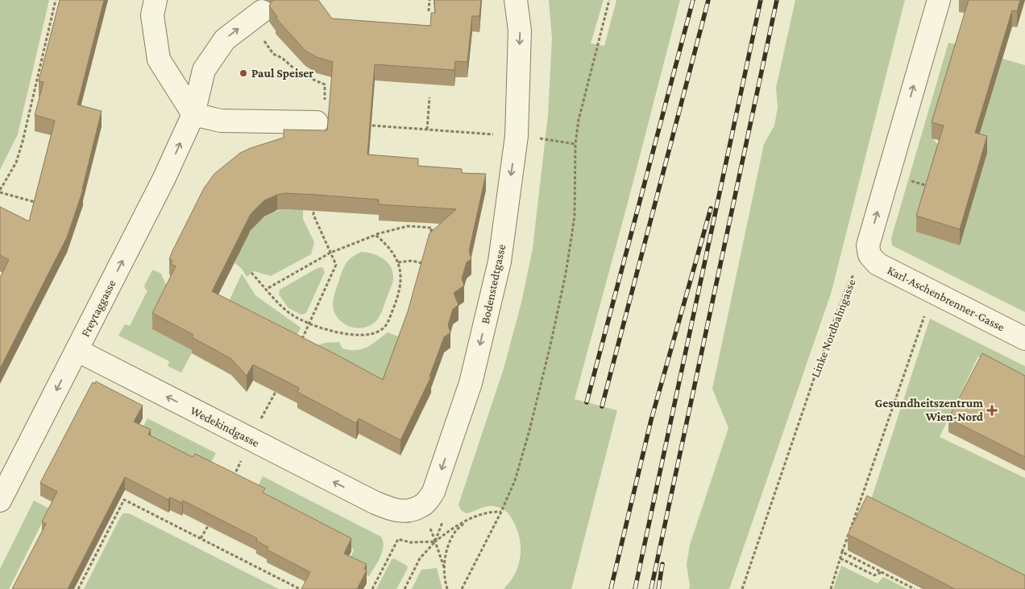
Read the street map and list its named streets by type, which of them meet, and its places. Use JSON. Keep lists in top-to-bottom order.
{
  "streets": {
    "street": [
      "Bodenstedtgasse",
      "Karl-Aschenbrenner-Gasse",
      "Freytaggasse",
      "Wedekindgasse"
    ],
    "path": ["Linke Nordbahngasse"]
  },
  "crossings": [
    ["Bodenstedtgasse", "Wedekindgasse"],
    ["Karl-Aschenbrenner-Gasse", "Linke Nordbahngasse"],
    ["Freytaggasse", "Wedekindgasse"]
  ],
  "one_way": ["Bodenstedtgasse", "Wedekindgasse"],
  "places": {
    "other": ["Paul Speiser"],
    "health": ["Gesundheitszentrum Wien-Nord"]
  }
}
